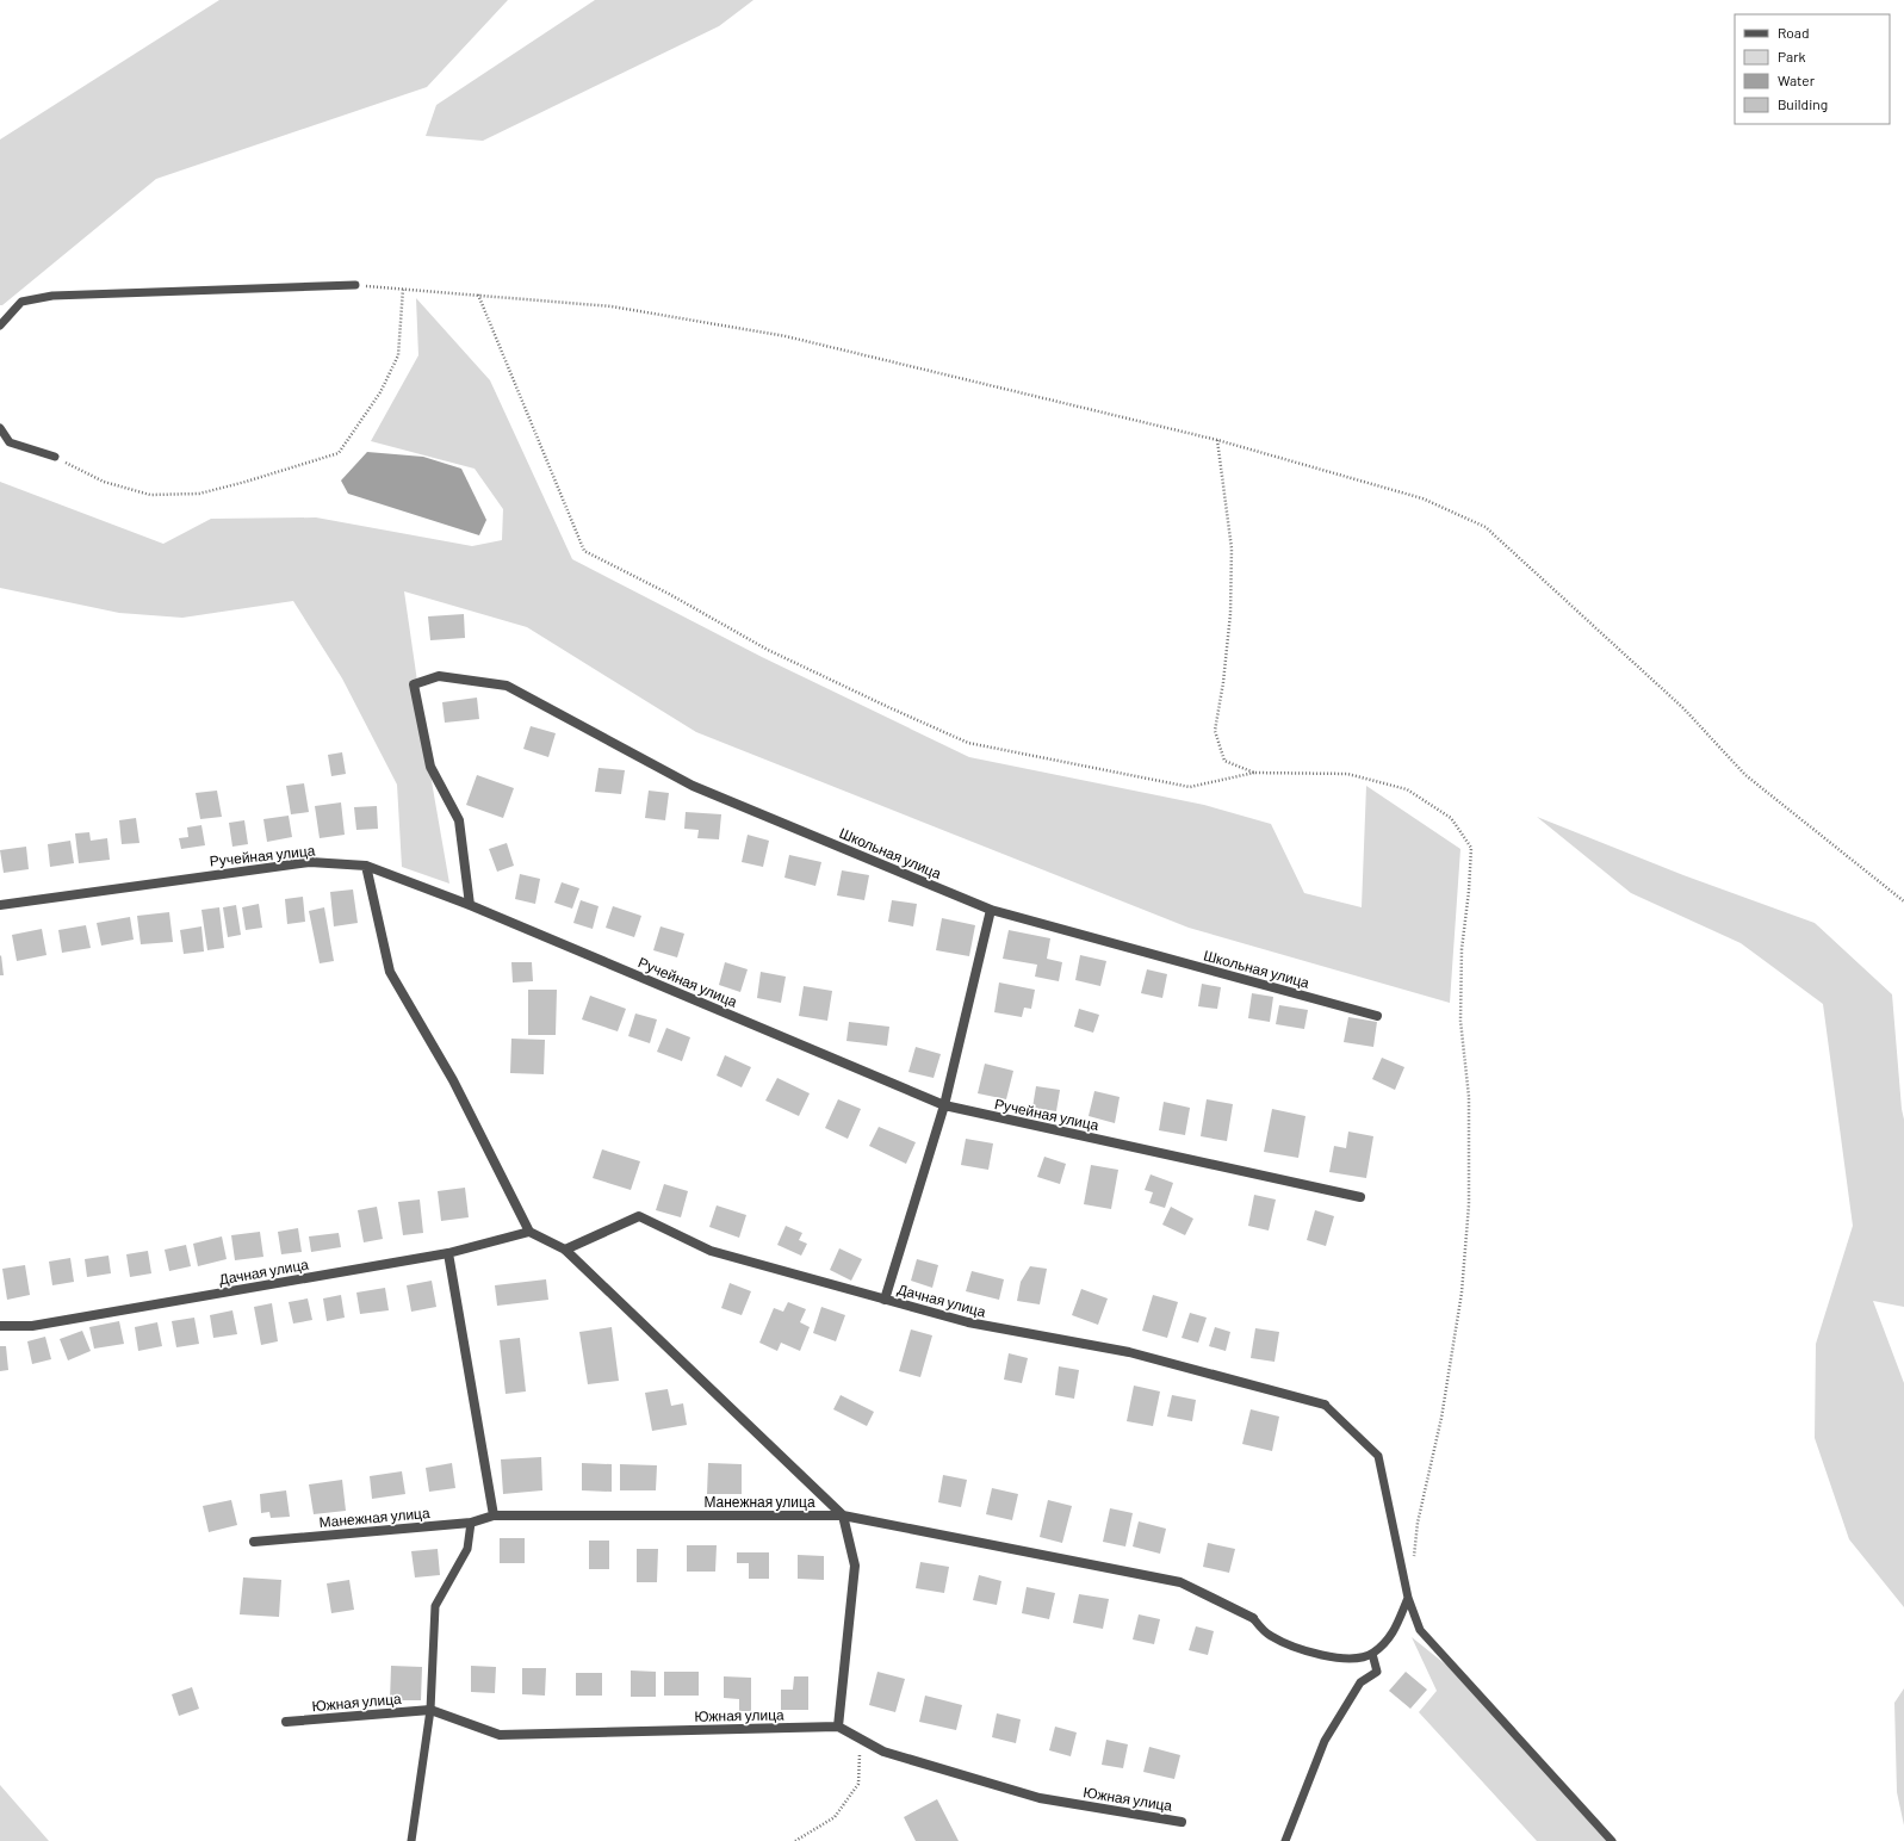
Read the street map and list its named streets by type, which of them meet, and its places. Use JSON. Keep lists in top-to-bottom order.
{
  "streets": {
    "street": [
      "Школьная улица",
      "Ручейная улица",
      "Дачная улица",
      "Манежная улица",
      "Южная улица"
    ]
  },
  "crossings": [
    ["Школьная улица", "Ручейная улица"]
  ],
  "legend": [
    "Road",
    "Park",
    "Water",
    "Building"
  ]
}
